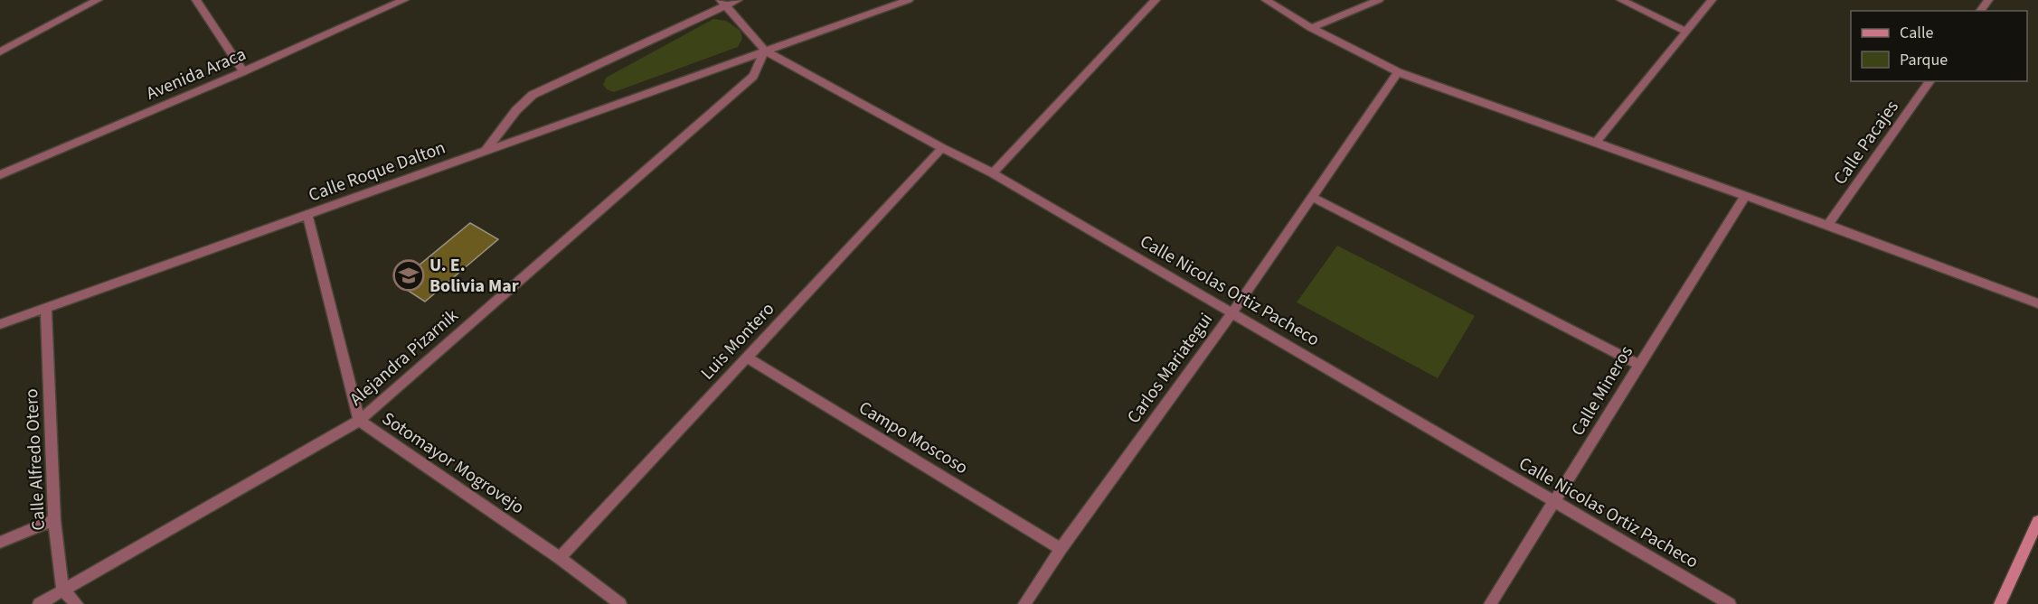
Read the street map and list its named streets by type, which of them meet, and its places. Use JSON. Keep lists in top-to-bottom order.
{
  "streets": {
    "street": [
      "Avenida Araca",
      "Calle Pacajes",
      "Calle Roque Dalton",
      "Calle Nicolas Ortiz Pacheco",
      "Luis Montero",
      "Alejandra Pizarnik",
      "Carlos Mariategui",
      "Calle Mineros",
      "Campo Moscoso",
      "Calle Alfredo Otero",
      "Sotomayor Mogrovejo"
    ]
  },
  "crossings": [
    ["Calle Roque Dalton", "Calle Nicolas Ortiz Pacheco"],
    ["Calle Roque Dalton", "Alejandra Pizarnik"],
    ["Calle Roque Dalton", "Calle Alfredo Otero"],
    ["Calle Roque Dalton", "Sotomayor Mogrovejo"],
    ["Calle Nicolas Ortiz Pacheco", "Luis Montero"],
    ["Calle Nicolas Ortiz Pacheco", "Alejandra Pizarnik"],
    ["Calle Nicolas Ortiz Pacheco", "Carlos Mariategui"],
    ["Calle Nicolas Ortiz Pacheco", "Calle Mineros"],
    ["Luis Montero", "Campo Moscoso"],
    ["Luis Montero", "Sotomayor Mogrovejo"],
    ["Alejandra Pizarnik", "Calle Alfredo Otero"],
    ["Alejandra Pizarnik", "Sotomayor Mogrovejo"],
    ["Carlos Mariategui", "Campo Moscoso"]
  ],
  "places": {
    "school or university": ["U. E. Bolivia Mar"]
  },
  "legend": ["Calle", "Parque"]
}
